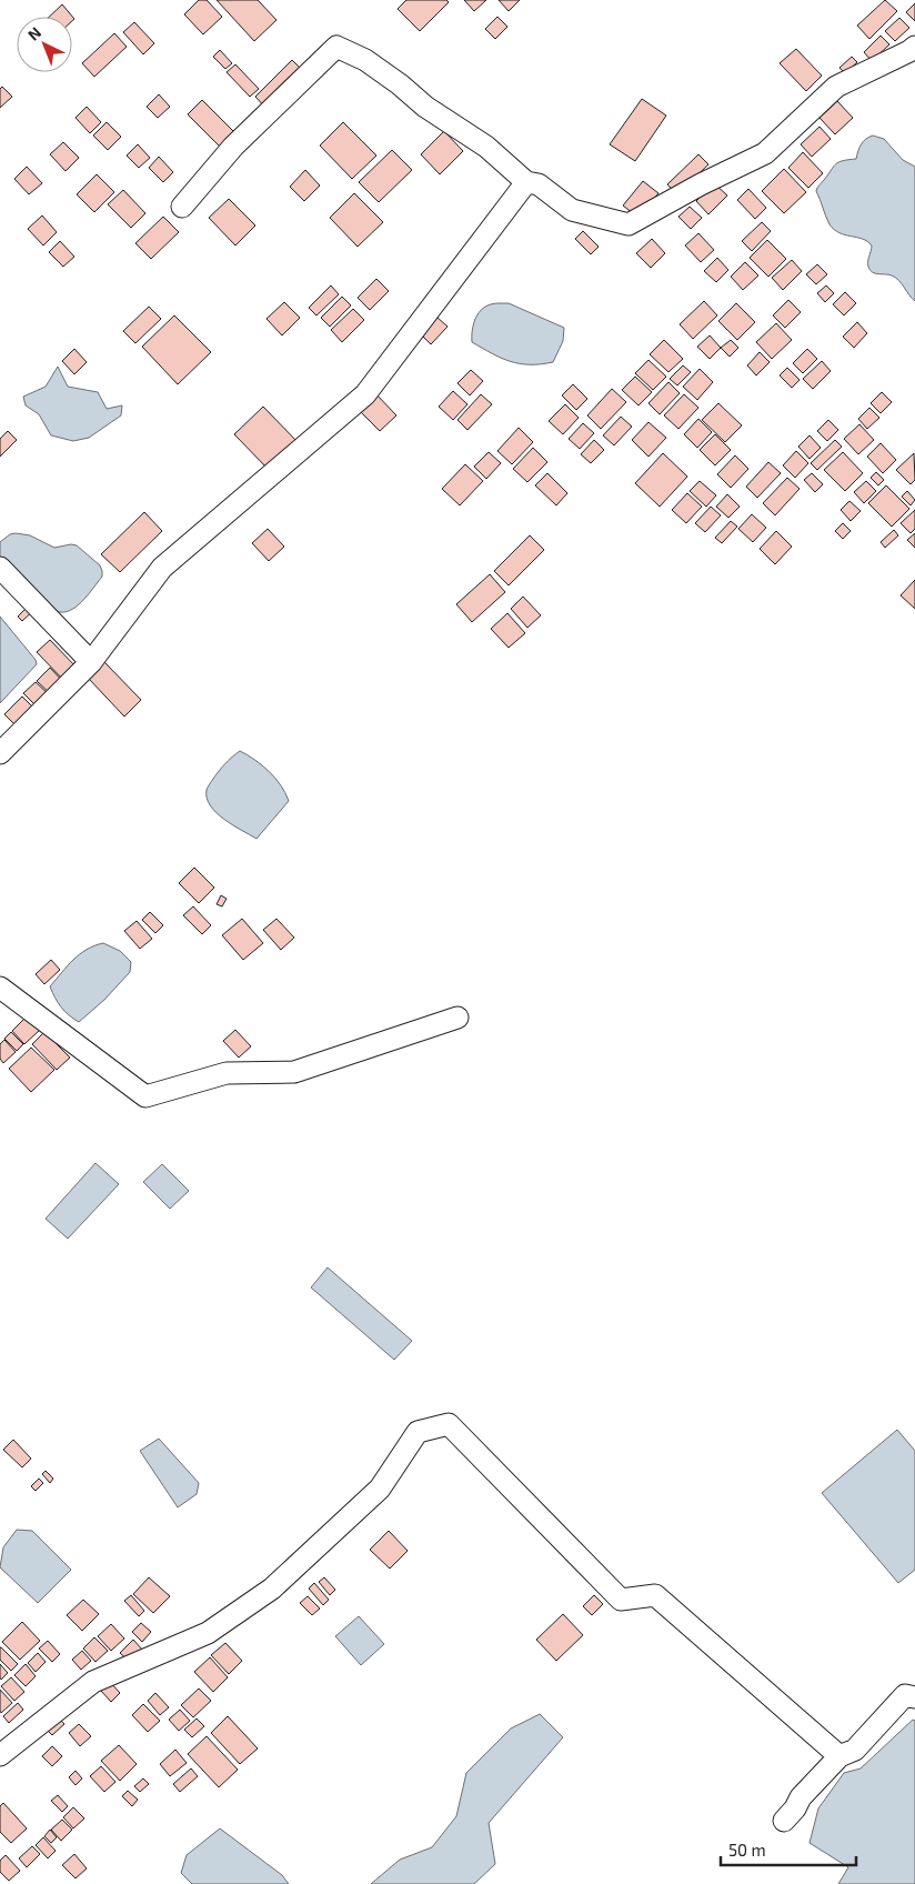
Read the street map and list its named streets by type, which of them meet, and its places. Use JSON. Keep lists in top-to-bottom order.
{
  "scale_bar": "50 m",
  "north": "top left"
}
